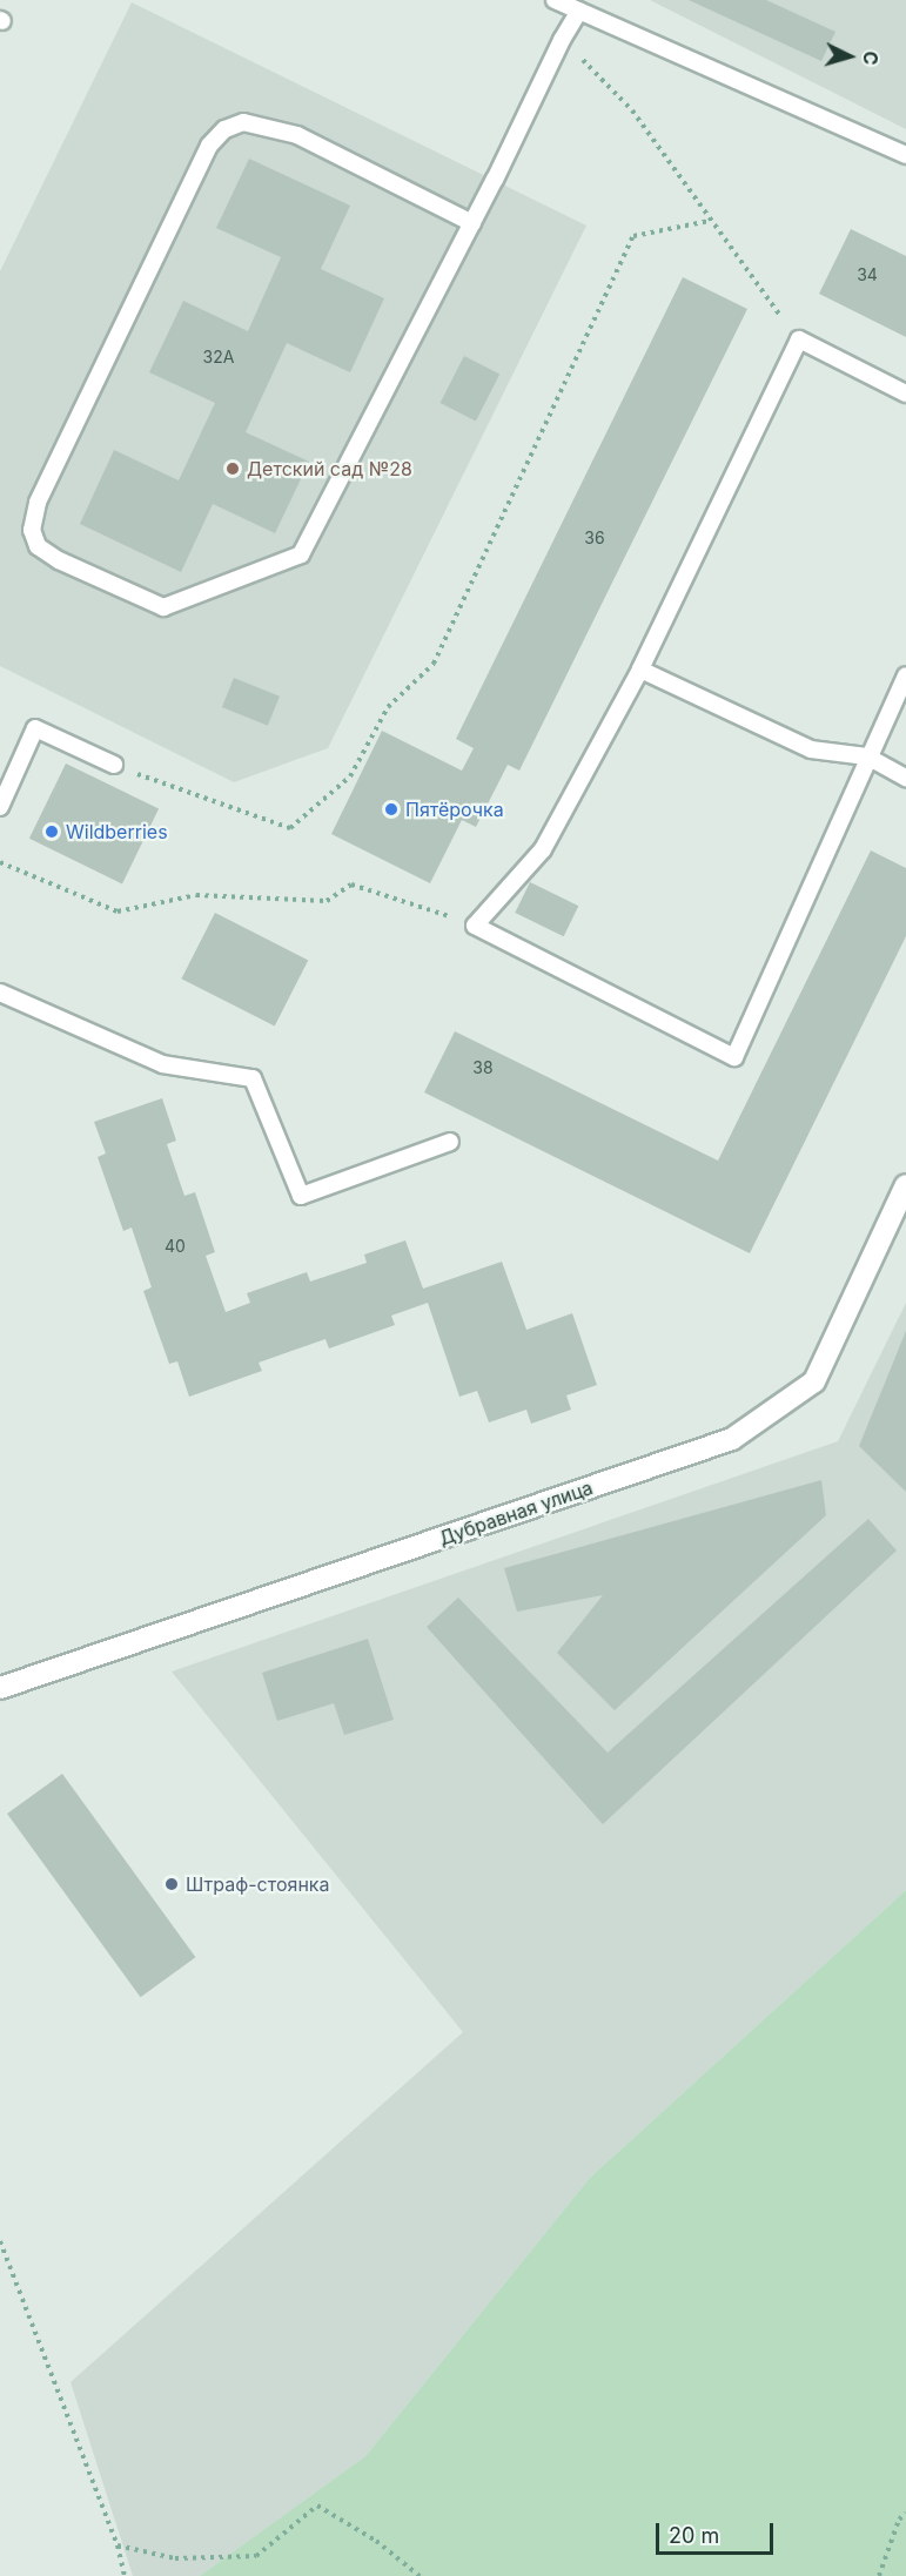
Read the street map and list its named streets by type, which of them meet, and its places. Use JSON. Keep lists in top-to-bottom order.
{
  "streets": {
    "street": ["Дубравная улица"]
  },
  "places": [
    "Детский сад №28",
    "Пятёрочка",
    "Wildberries",
    "Штраф-стоянка"
  ],
  "house_numbers": [
    "34",
    "32А",
    "36",
    "38",
    "40"
  ],
  "scale_bar": "20 m",
  "north": "right"
}
